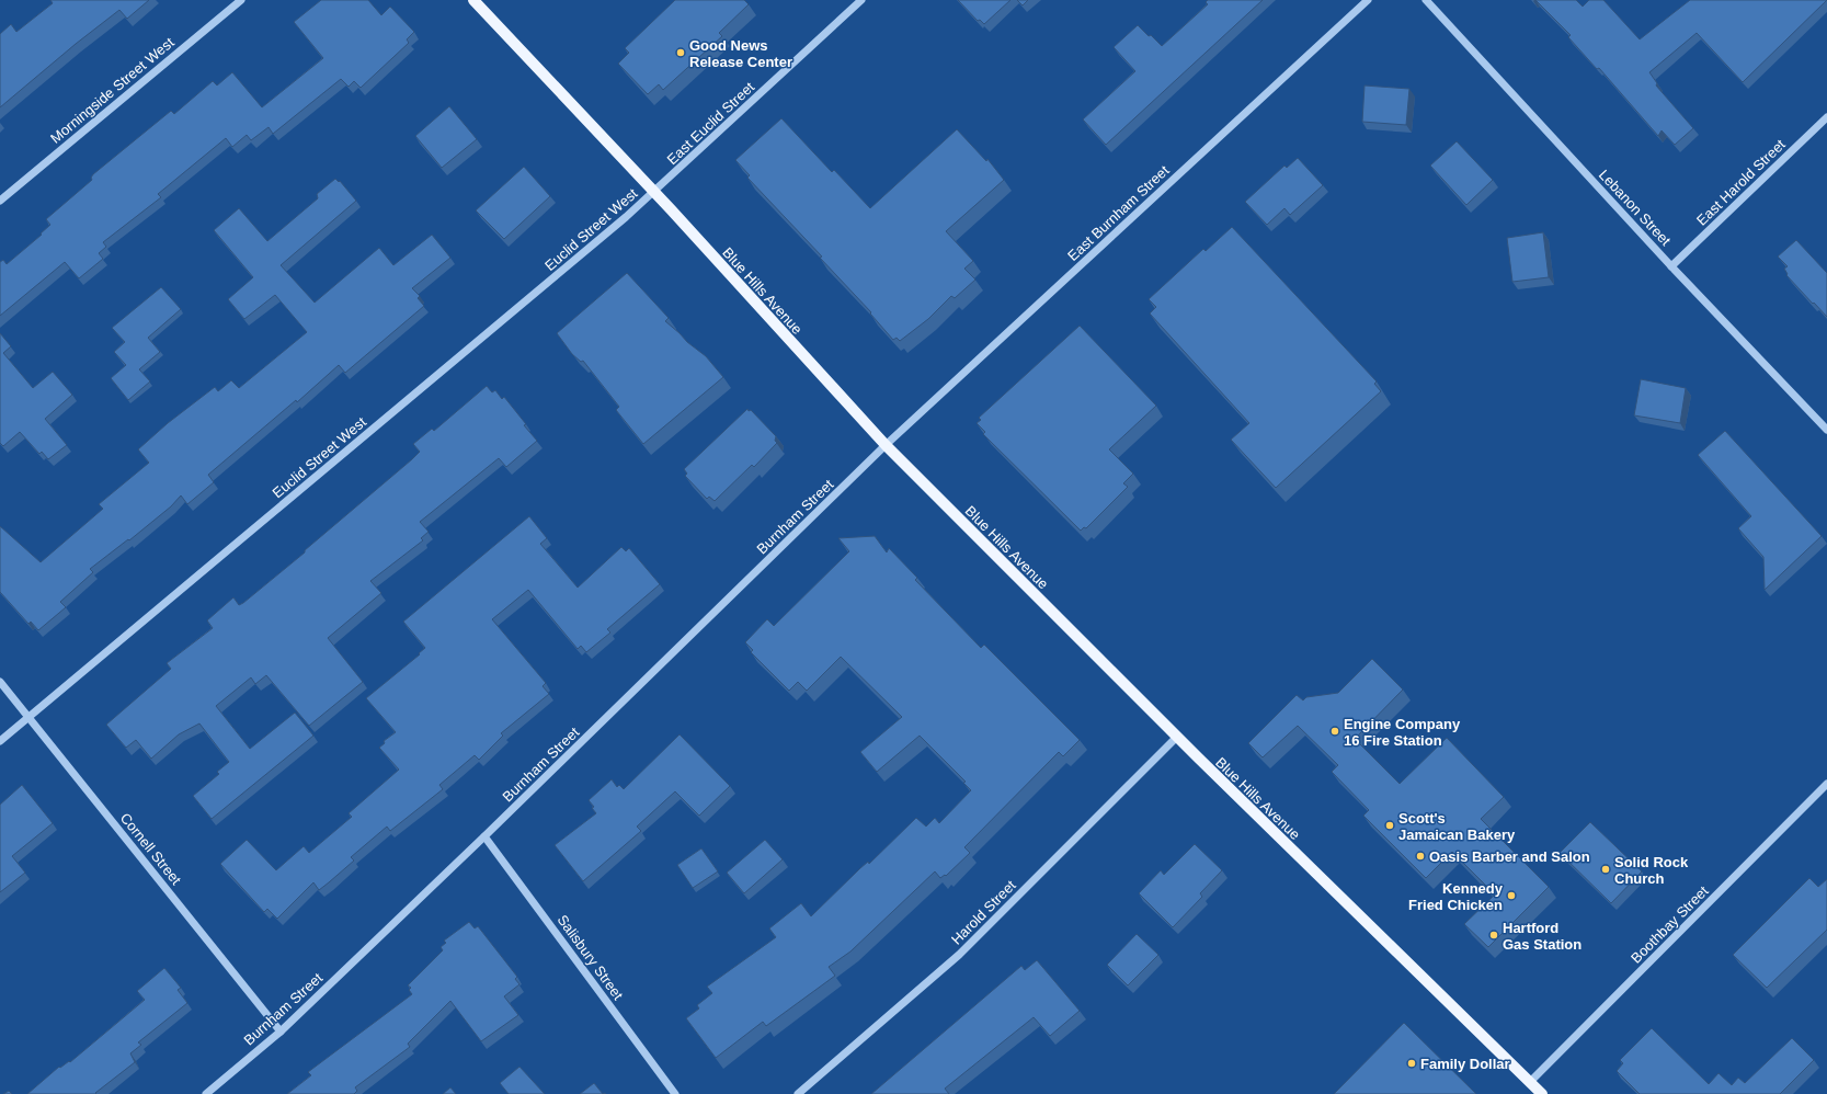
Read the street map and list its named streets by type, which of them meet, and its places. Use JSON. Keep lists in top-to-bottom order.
{
  "streets": {
    "main road": ["Blue Hills Avenue"],
    "street": [
      "Morningside Street West",
      "East Euclid Street",
      "East Harold Street",
      "Lebanon Street",
      "East Burnham Street",
      "Euclid Street West",
      "Burnham Street",
      "Cornell Street",
      "Harold Street",
      "Boothbay Street",
      "Salisbury Street"
    ]
  },
  "crossings": [
    ["East Euclid Street", "Euclid Street West"],
    ["East Euclid Street", "Blue Hills Avenue"],
    ["East Harold Street", "Lebanon Street"],
    ["East Burnham Street", "Blue Hills Avenue"],
    ["East Burnham Street", "Burnham Street"],
    ["Euclid Street West", "Blue Hills Avenue"],
    ["Euclid Street West", "Cornell Street"],
    ["Blue Hills Avenue", "Burnham Street"],
    ["Blue Hills Avenue", "Harold Street"],
    ["Blue Hills Avenue", "Boothbay Street"],
    ["Burnham Street", "Cornell Street"],
    ["Burnham Street", "Salisbury Street"]
  ],
  "places": [
    "Good News Release Center",
    "Engine Company 16 Fire Station",
    "Scott's Jamaican Bakery",
    "Oasis Barber and Salon",
    "Solid Rock Church",
    "Kennedy Fried Chicken",
    "Hartford Gas Station",
    "Family Dollar"
  ]
}
